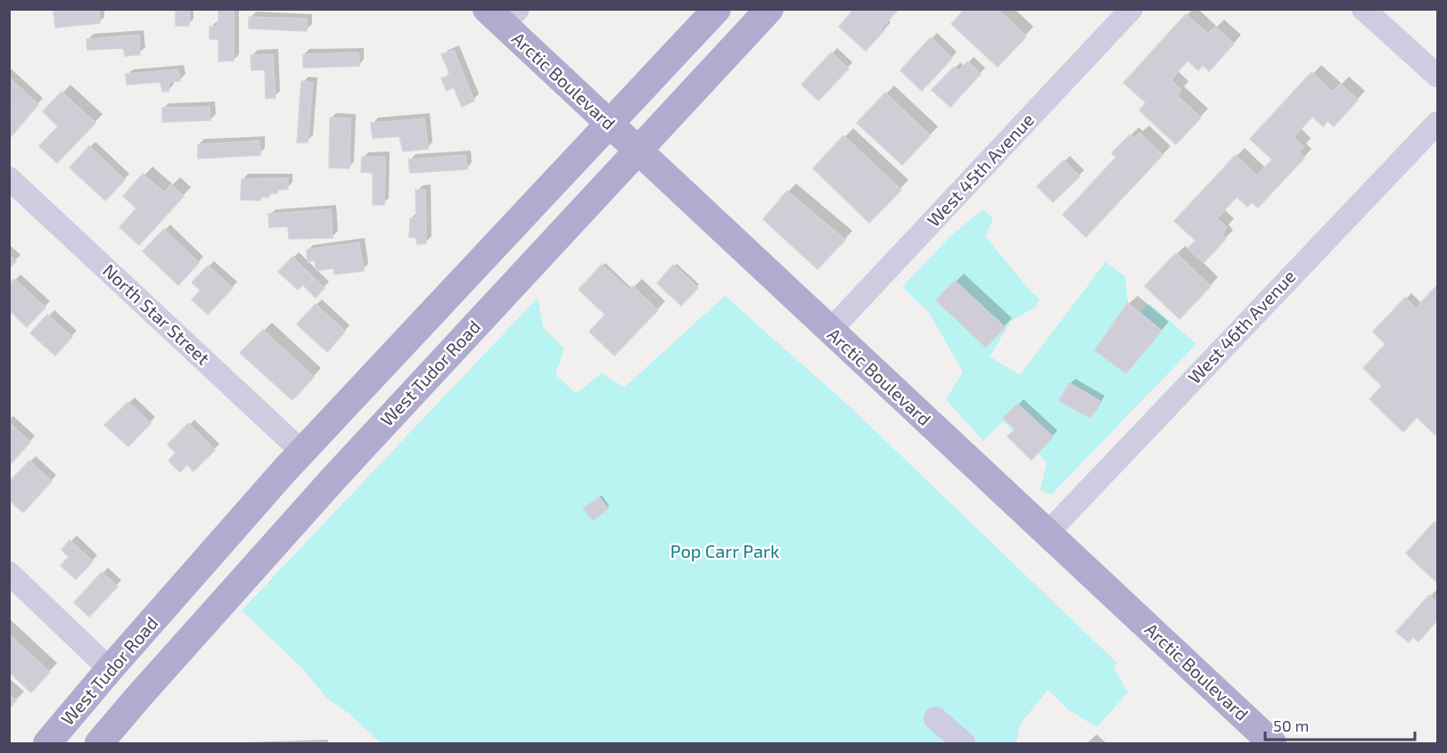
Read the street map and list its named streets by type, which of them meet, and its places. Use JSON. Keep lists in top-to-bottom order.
{
  "streets": {
    "main road": ["Arctic Boulevard", "West Tudor Road"],
    "street": ["West 45th Avenue", "North Star Street", "West 46th Avenue"]
  },
  "crossings": [
    ["Arctic Boulevard", "West 45th Avenue"],
    ["Arctic Boulevard", "West 46th Avenue"],
    ["Arctic Boulevard", "West Tudor Road"],
    ["North Star Street", "West Tudor Road"]
  ],
  "parks": ["Pop Carr Park"],
  "scale_bar": "50 m"
}
